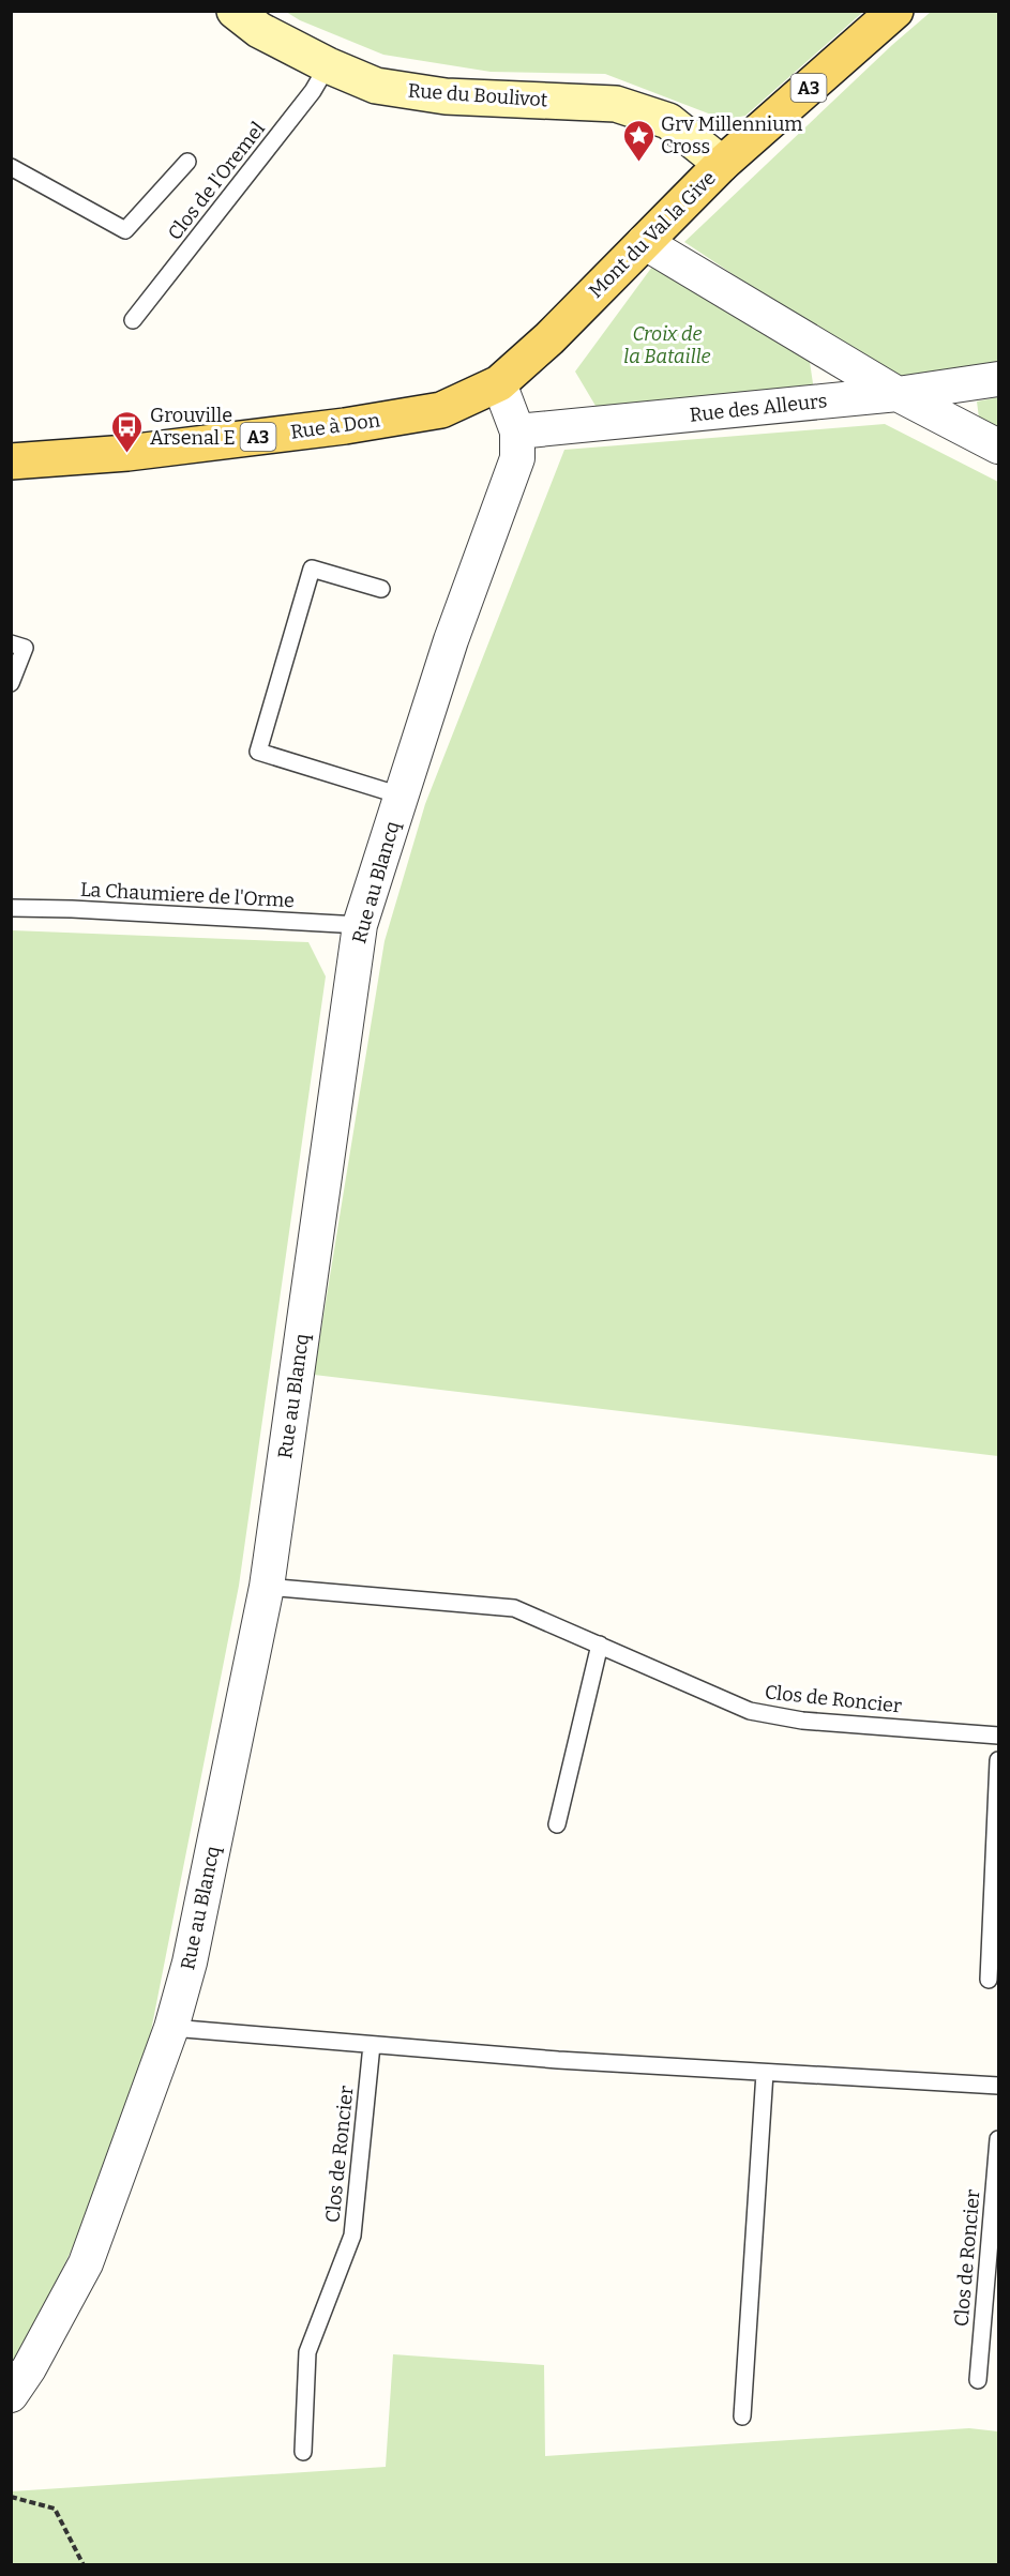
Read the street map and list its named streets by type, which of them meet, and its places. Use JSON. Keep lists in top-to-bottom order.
{
  "streets": {
    "main road": [
      "A3",
      "Rue du Boulivot",
      "Mont du Val la Give",
      "Rue à Don"
    ],
    "street": ["Rue des Alleurs", "Rue au Blancq"],
    "lane": ["Clos de l'Oremel", "La Chaumiere de l'Orme", "Clos de Roncier"]
  },
  "crossings": [
    ["Rue du Boulivot", "Clos de l'Oremel"],
    ["Rue du Boulivot", "Mont du Val la Give"],
    ["Mont du Val la Give", "Rue à Don"],
    ["Mont du Val la Give", "Rue au Blancq"],
    ["Rue des Alleurs", "Rue au Blancq"],
    ["Rue à Don", "Rue au Blancq"],
    ["Rue au Blancq", "La Chaumiere de l'Orme"],
    ["Rue au Blancq", "Clos de Roncier"]
  ],
  "parks": ["Croix de la Bataille"],
  "places": {
    "place": ["Grv Millennium Cross"],
    "bus stop": ["Grouville Arsenal E"]
  }
}
